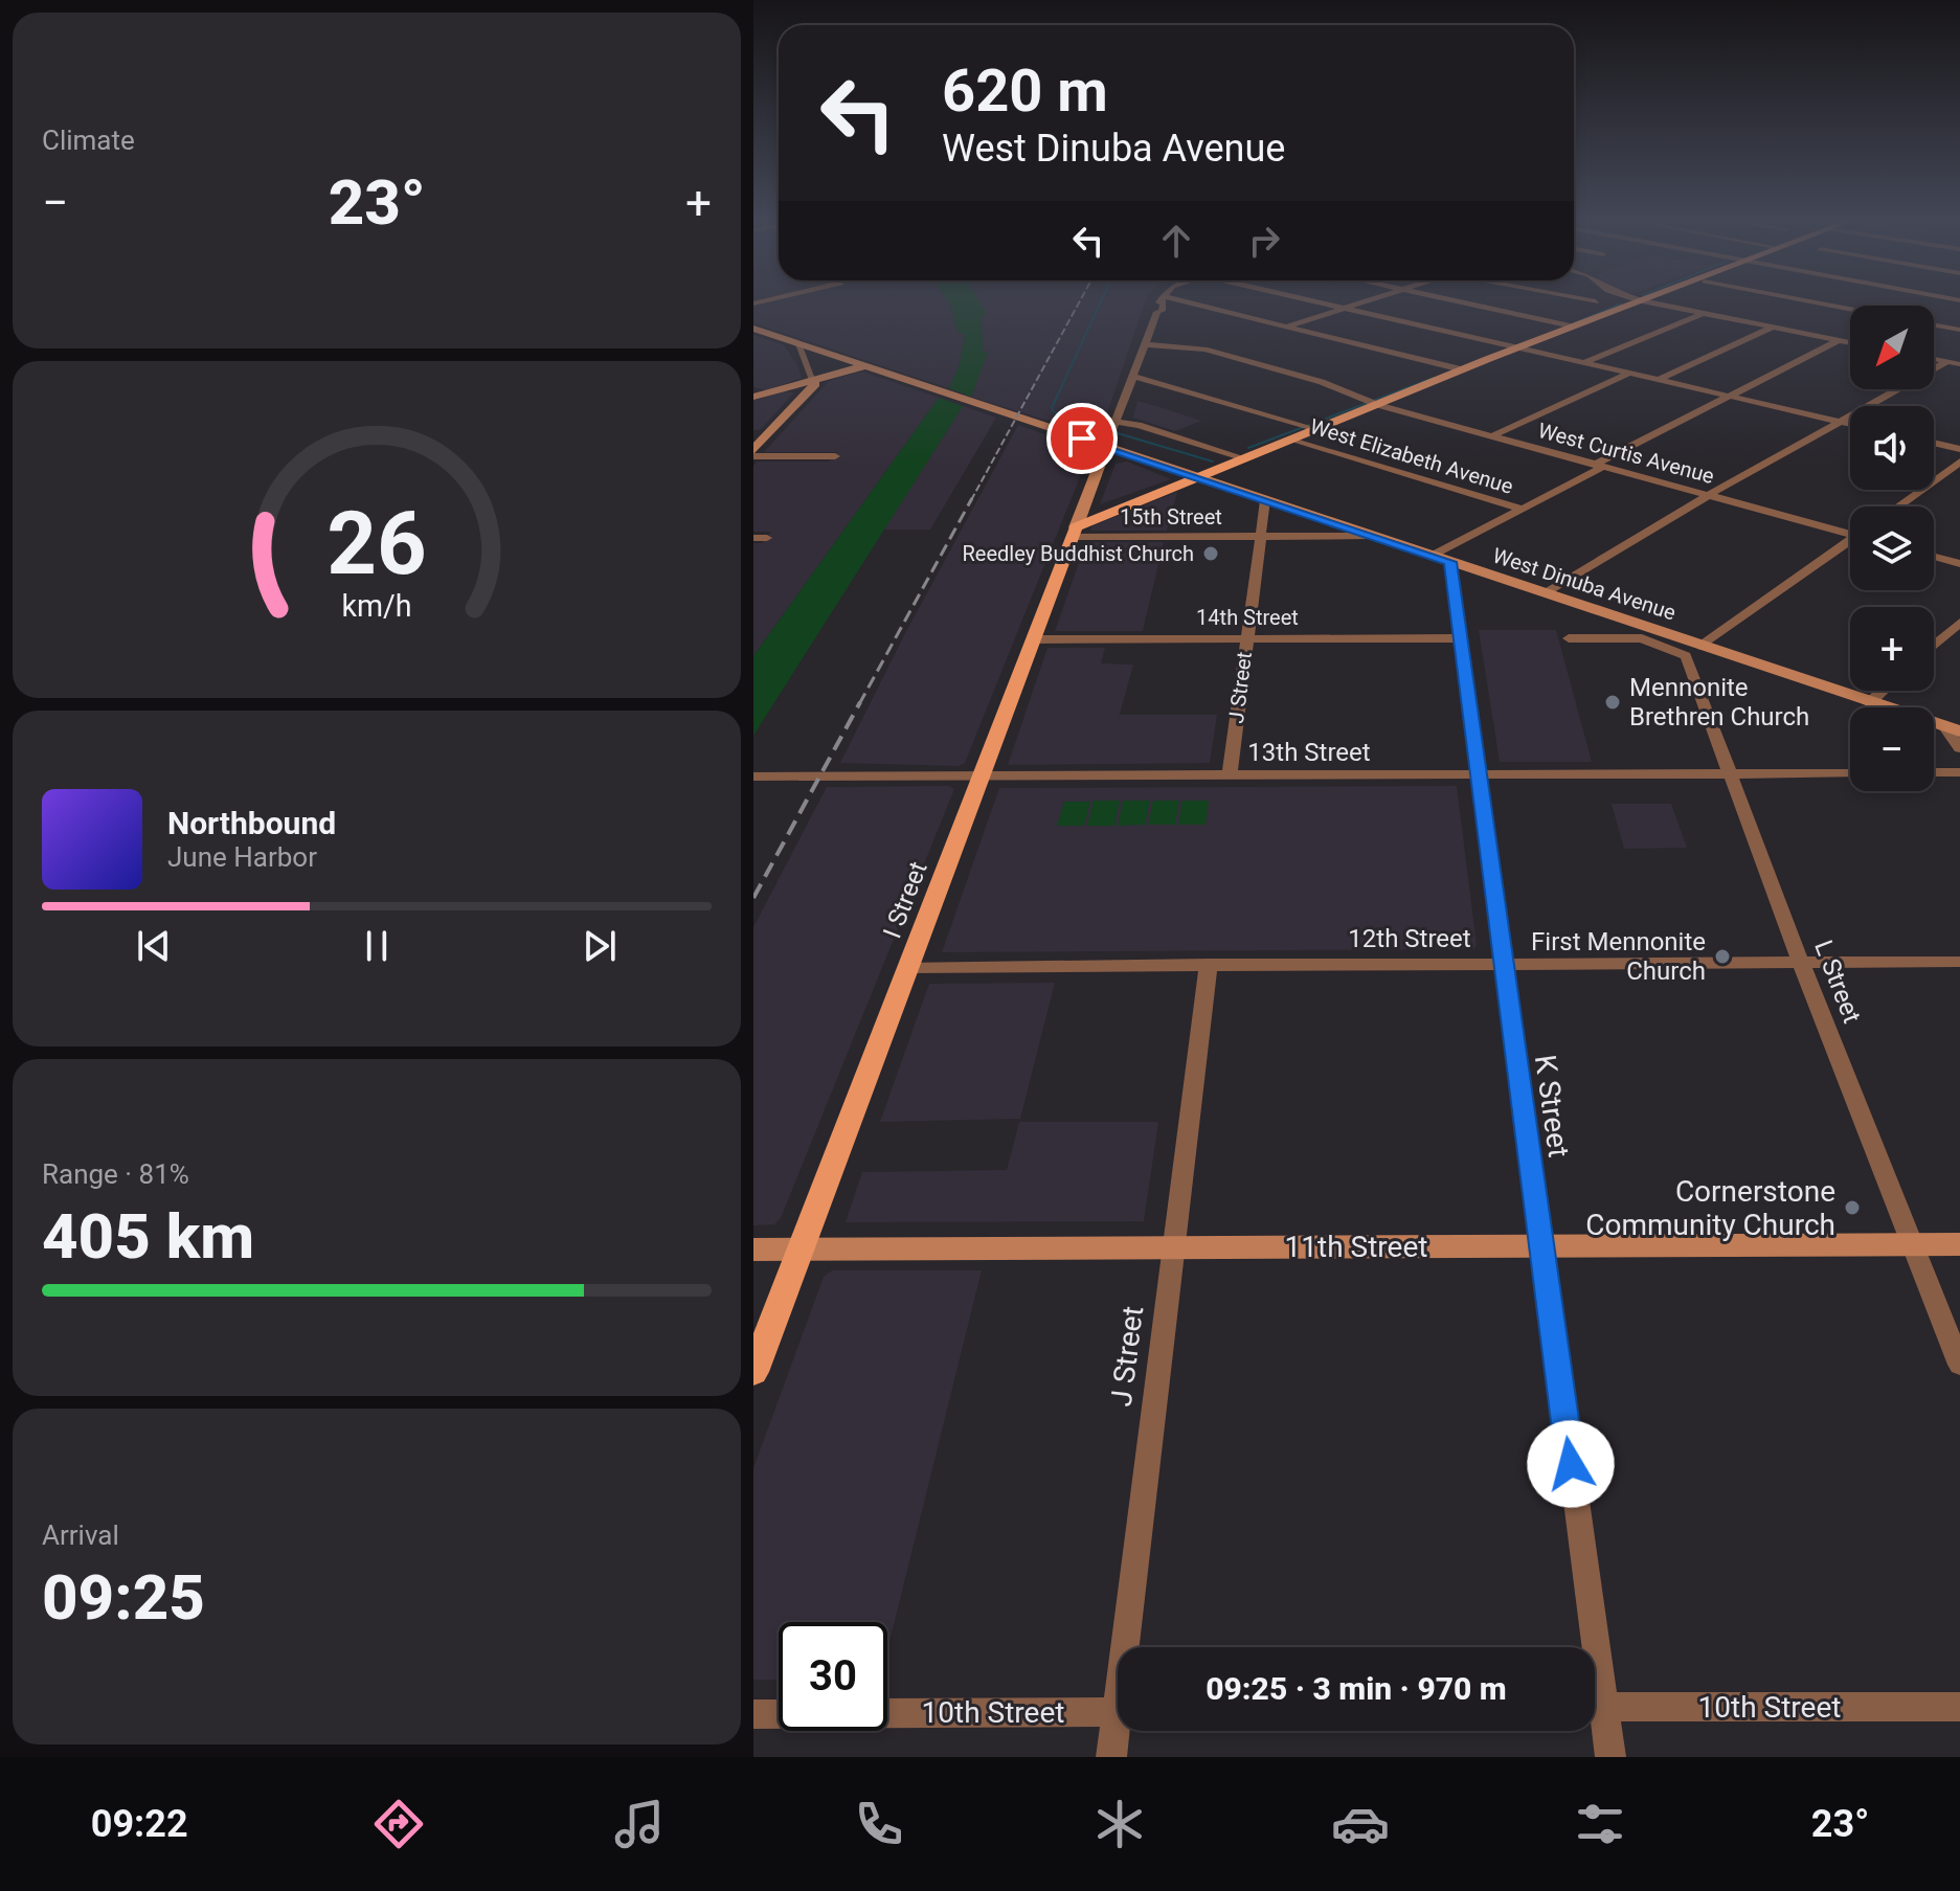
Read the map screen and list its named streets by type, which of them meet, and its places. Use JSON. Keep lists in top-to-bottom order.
{
  "streets": {
    "main road": ["I Street"],
    "street": [
      "West Curtis Avenue",
      "West Elizabeth Avenue",
      "15th Street",
      "West Dinuba Avenue",
      "14th Street",
      "J Street",
      "13th Street",
      "12th Street",
      "L Street",
      "K Street",
      "11th Street",
      "10th Street"
    ]
  },
  "crossings": [
    ["15th Street", "West Dinuba Avenue"],
    ["15th Street", "J Street"],
    ["15th Street", "I Street"],
    ["West Dinuba Avenue", "J Street"],
    ["West Dinuba Avenue", "I Street"],
    ["West Dinuba Avenue", "K Street"],
    ["14th Street", "J Street"],
    ["14th Street", "I Street"],
    ["14th Street", "K Street"],
    ["J Street", "13th Street"],
    ["J Street", "12th Street"],
    ["J Street", "11th Street"],
    ["13th Street", "I Street"],
    ["13th Street", "L Street"],
    ["13th Street", "K Street"],
    ["I Street", "12th Street"],
    ["I Street", "11th Street"],
    ["12th Street", "L Street"],
    ["12th Street", "K Street"],
    ["L Street", "11th Street"],
    ["K Street", "11th Street"]
  ],
  "places": [
    "Reedley Buddhist Church",
    "Mennonite Brethren Church",
    "First Mennonite Church",
    "Cornerstone Community Church"
  ],
  "north": "bottom left",
  "page": {
    "tile": [
      "Climate",
      ["Range · 81%", "405 km"],
      ["Arrival", "09:25"]
    ],
    "turn": ["620 m", "West Dinuba Avenue"],
    "heat": ["−", "23°", "+"],
    "map_buttons": ["+", "−"],
    "song": ["Northbound", "June Harbor"],
    "limit": "30",
    "trip": "09:25 · 3 min · 970 m",
    "tabs": ["09:22", "23°"],
    "gauge": ["26", "km/h"]
  }
}
